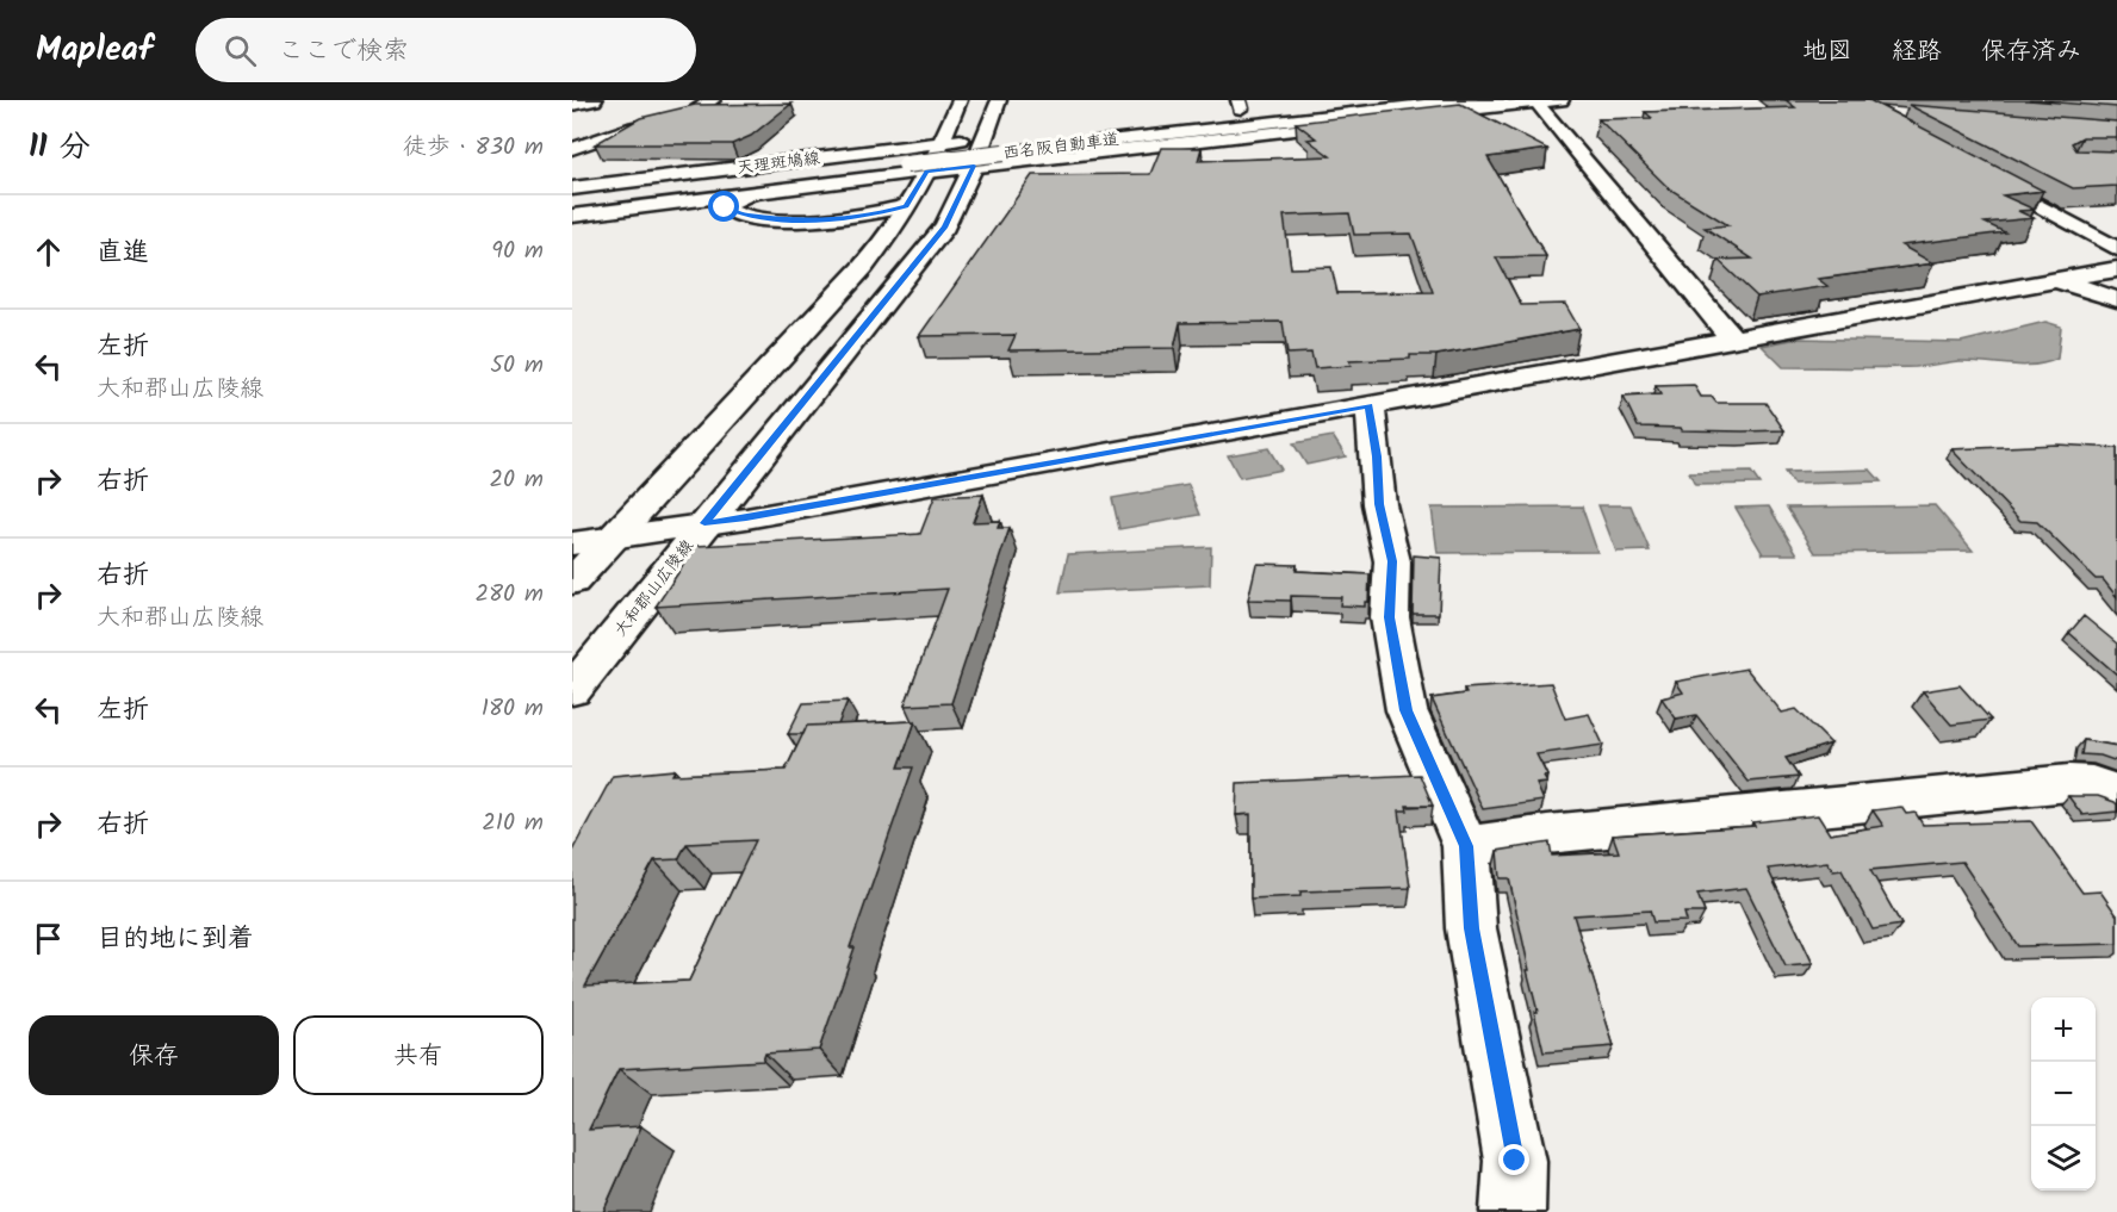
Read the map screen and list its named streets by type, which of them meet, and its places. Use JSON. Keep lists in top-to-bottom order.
{
  "streets": {
    "main road": ["西名阪自動車道", "天理斑鳩線", "大和郡山広陵線"]
  },
  "crossings": [
    ["西名阪自動車道", "天理斑鳩線"],
    ["西名阪自動車道", "大和郡山広陵線"],
    ["天理斑鳩線", "大和郡山広陵線"]
  ],
  "page": {
    "header": "Mapleaf",
    "search": "ここで検索",
    "nav": ["地図", "経路", "保存済み"],
    "heading": ["11 分", "徒歩 · 830 m"],
    "list": [
      ["直進", "90 m"],
      ["左折", "大和郡山広陵線", "50 m"],
      ["右折", "20 m"],
      ["右折", "大和郡山広陵線", "280 m"],
      ["左折", "180 m"],
      ["右折", "210 m"],
      "目的地に到着"
    ],
    "buttons": ["保存", "共有"],
    "map_buttons": ["+", "−"]
  }
}
